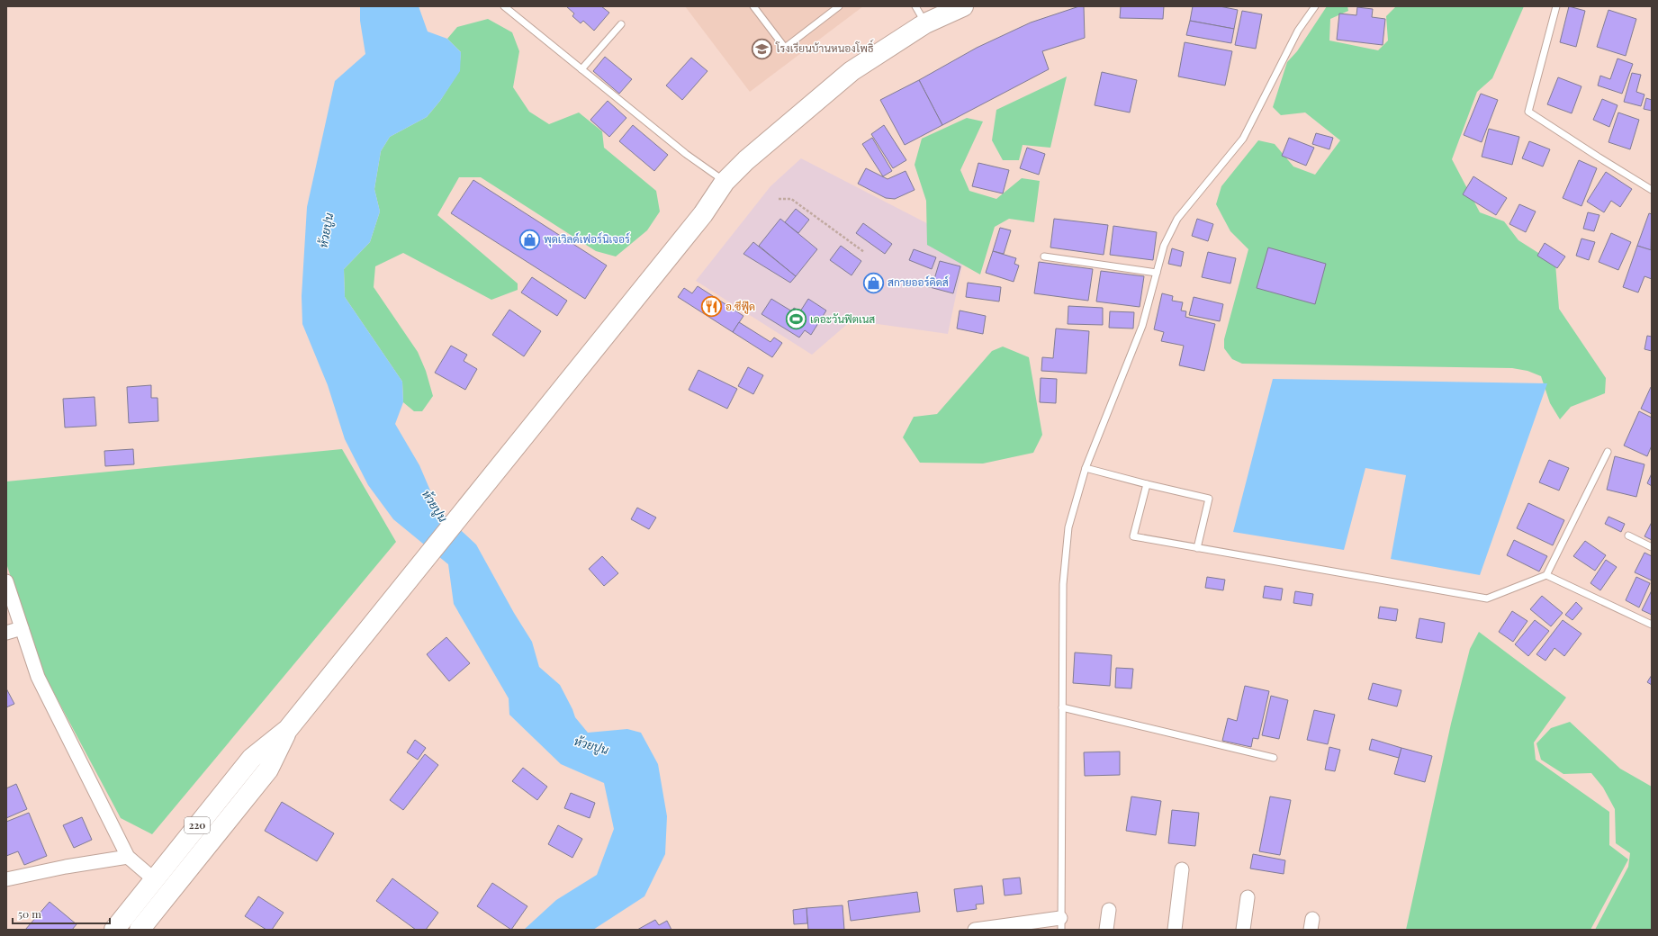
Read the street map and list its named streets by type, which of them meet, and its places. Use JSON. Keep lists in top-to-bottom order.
{
  "streets": {
    "main road": ["220"]
  },
  "water": ["ห้วยปูน"],
  "places": {
    "school or university": ["โรงเรียนบ้านหนองโพธิ์"],
    "shop": ["พุดเวิลด์เฟอร์นิเจอร์", "สกายออร์คิดส์"],
    "restaurant": ["อ.ซีฟู๊ด"],
    "sports": ["เดอะวันฟิตเนส"]
  },
  "scale_bar": "50 m"
}
